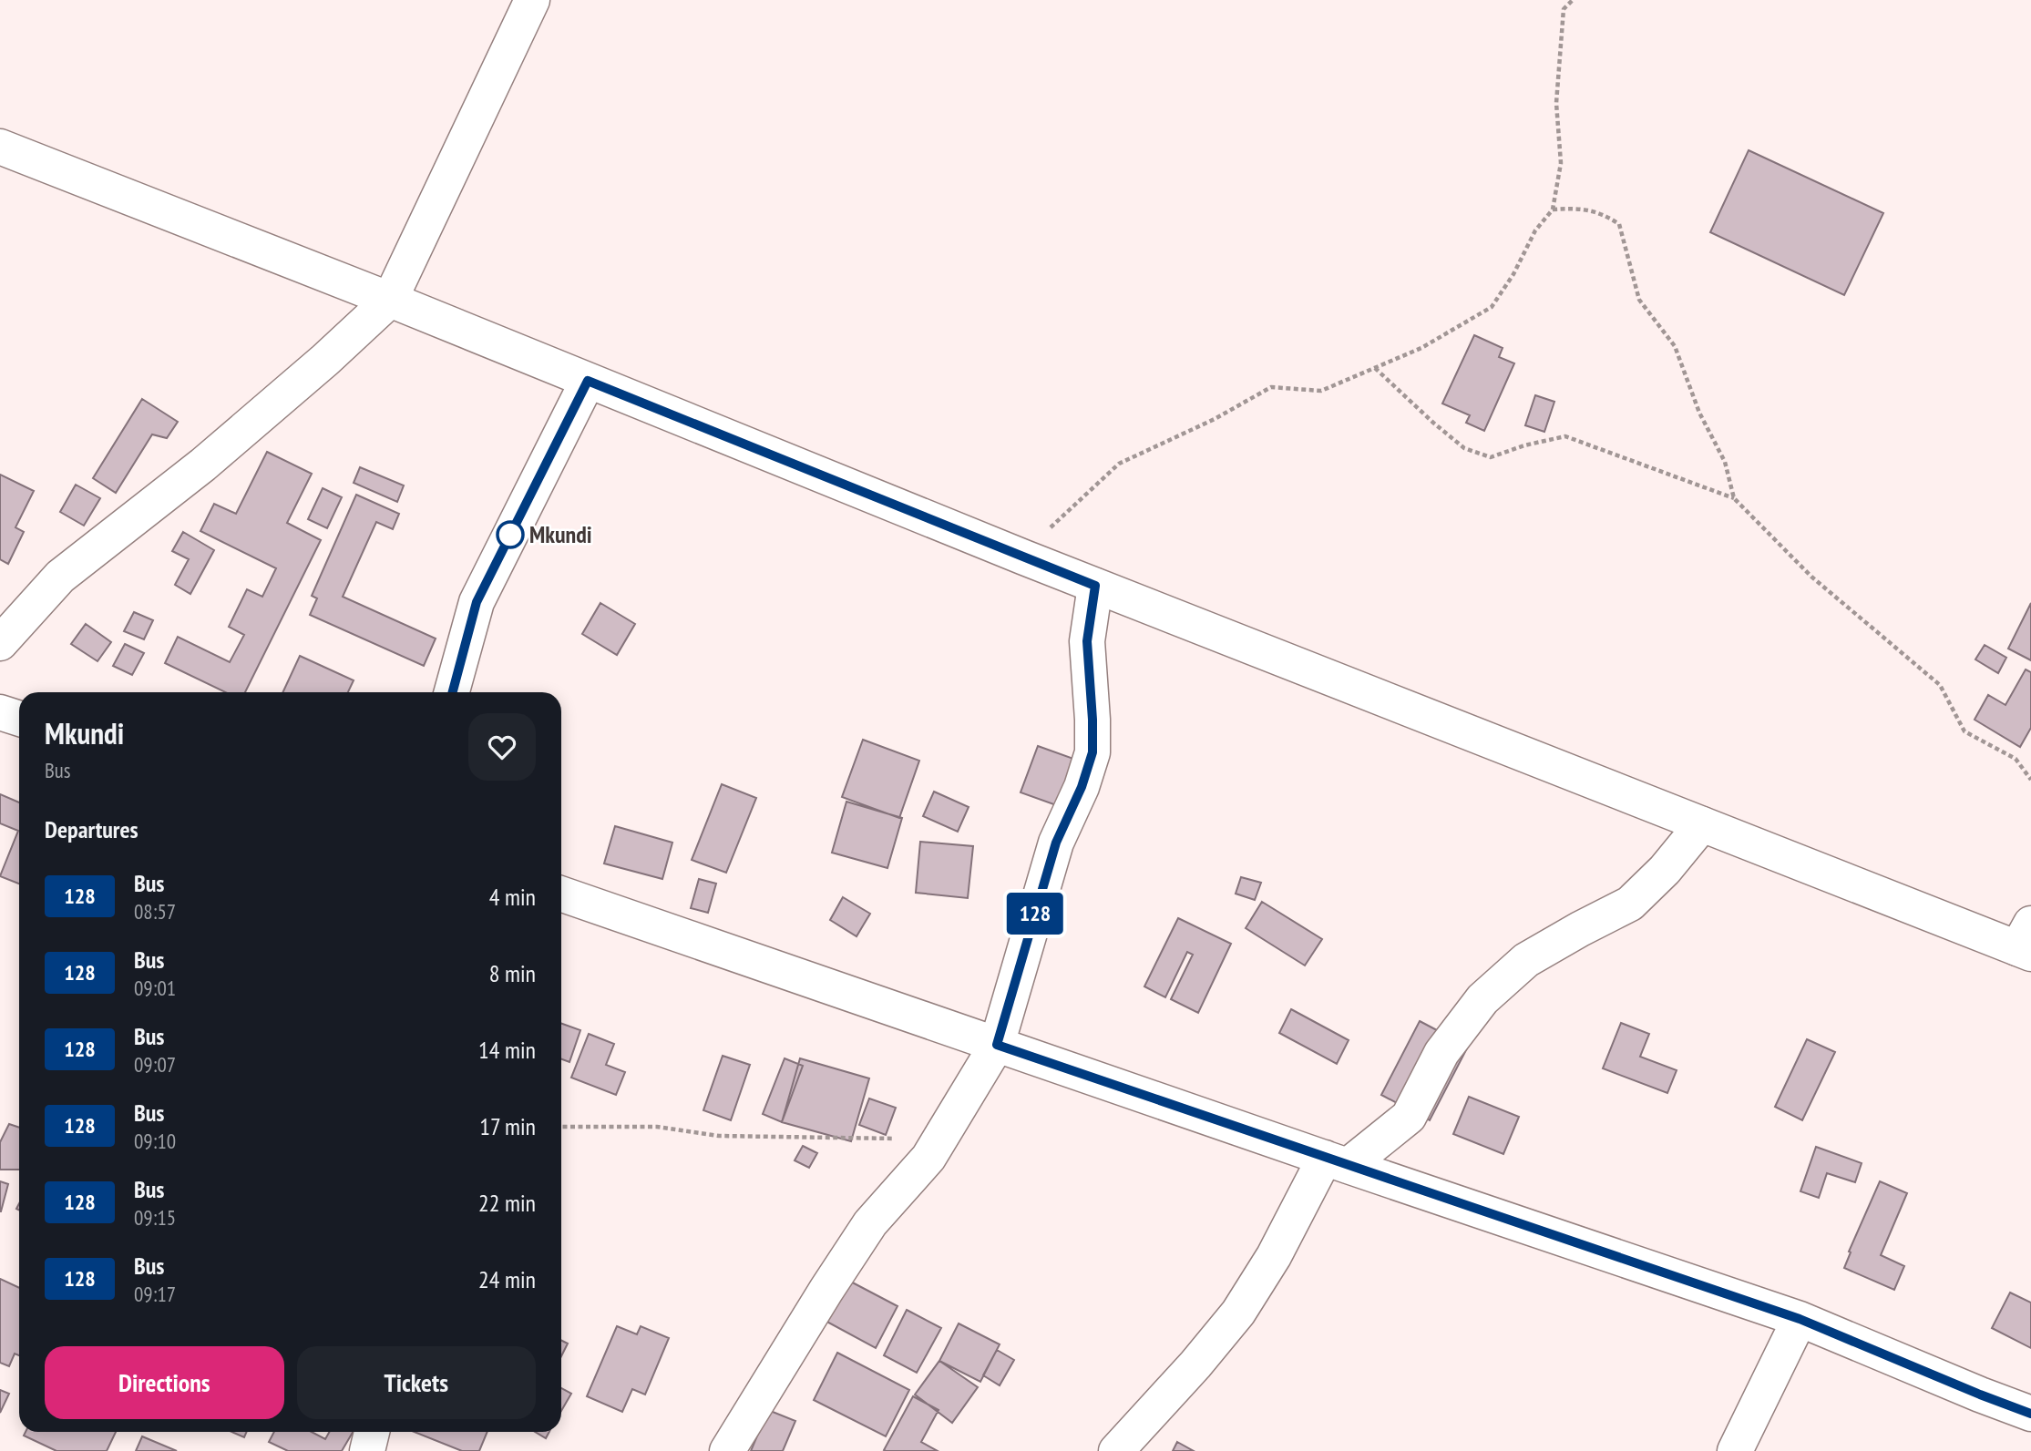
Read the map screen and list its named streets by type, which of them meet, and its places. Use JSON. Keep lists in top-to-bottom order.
{
  "places": ["Mkundi"],
  "lines": ["bus line 128"],
  "page": {
    "on_map": "128",
    "heading": [
      ["Mkundi", "Bus"],
      "Departures"
    ],
    "list": [
      {
        "mark": "128",
        "name": "Bus",
        "note": "08:57",
        "value": "4 min"
      },
      {
        "mark": "128",
        "name": "Bus",
        "note": "09:01",
        "value": "8 min"
      },
      {
        "mark": "128",
        "name": "Bus",
        "note": "09:07",
        "value": "14 min"
      },
      {
        "mark": "128",
        "name": "Bus",
        "note": "09:10",
        "value": "17 min"
      },
      {
        "mark": "128",
        "name": "Bus",
        "note": "09:15",
        "value": "22 min"
      },
      {
        "mark": "128",
        "name": "Bus",
        "note": "09:17",
        "value": "24 min"
      }
    ],
    "buttons": ["Directions", "Tickets"]
  }
}
